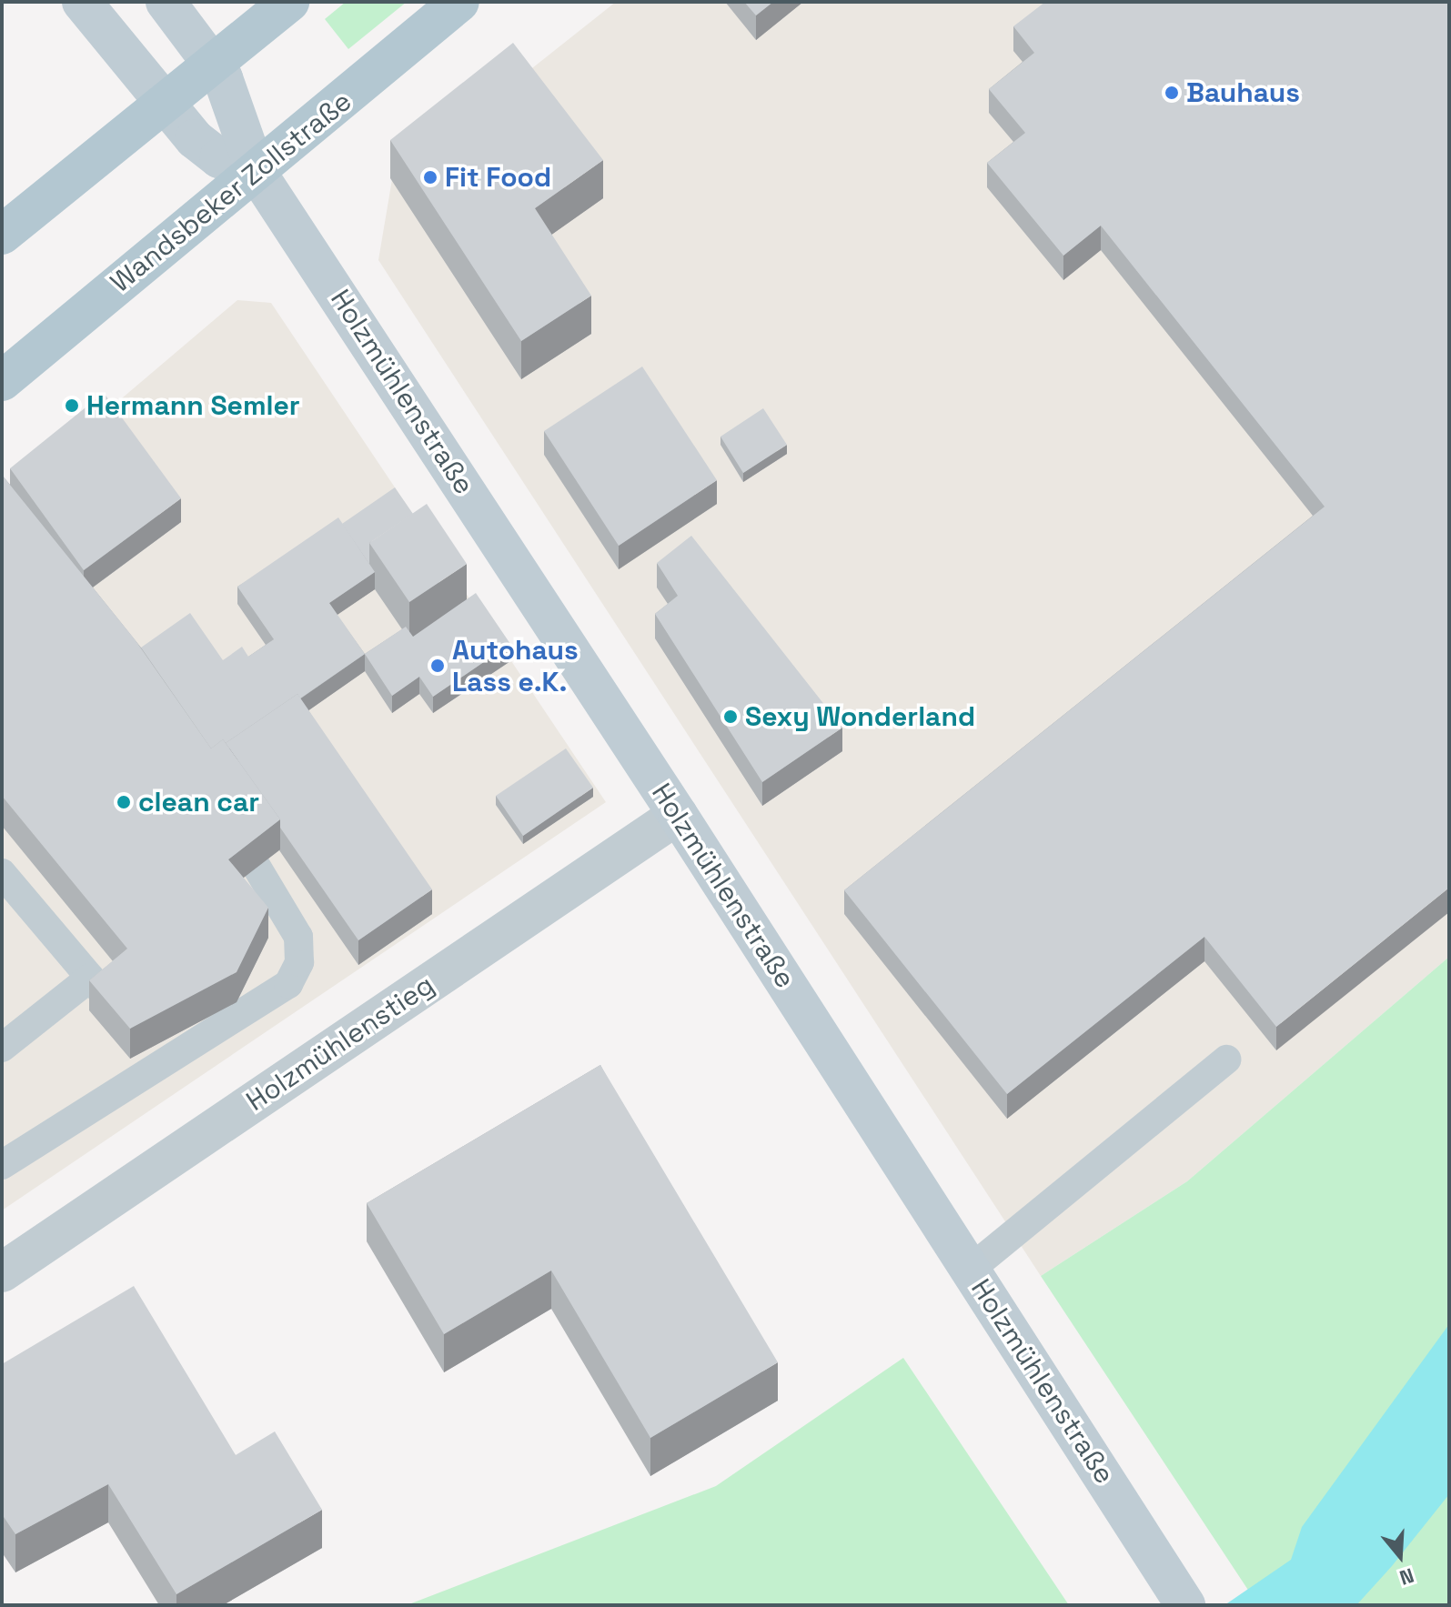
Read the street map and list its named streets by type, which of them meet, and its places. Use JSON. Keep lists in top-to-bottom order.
{
  "streets": {
    "main road": ["Wandsbeker Zollstraße"],
    "street": ["Holzmühlenstraße", "Holzmühlenstieg"]
  },
  "crossings": [
    ["Wandsbeker Zollstraße", "Holzmühlenstraße"],
    ["Holzmühlenstraße", "Holzmühlenstieg"]
  ],
  "places": [
    "Bauhaus",
    "Fit Food",
    "Hermann Semler",
    "Autohaus Lass e.K.",
    "Sexy Wonderland",
    "clean car"
  ],
  "north": "bottom"
}
